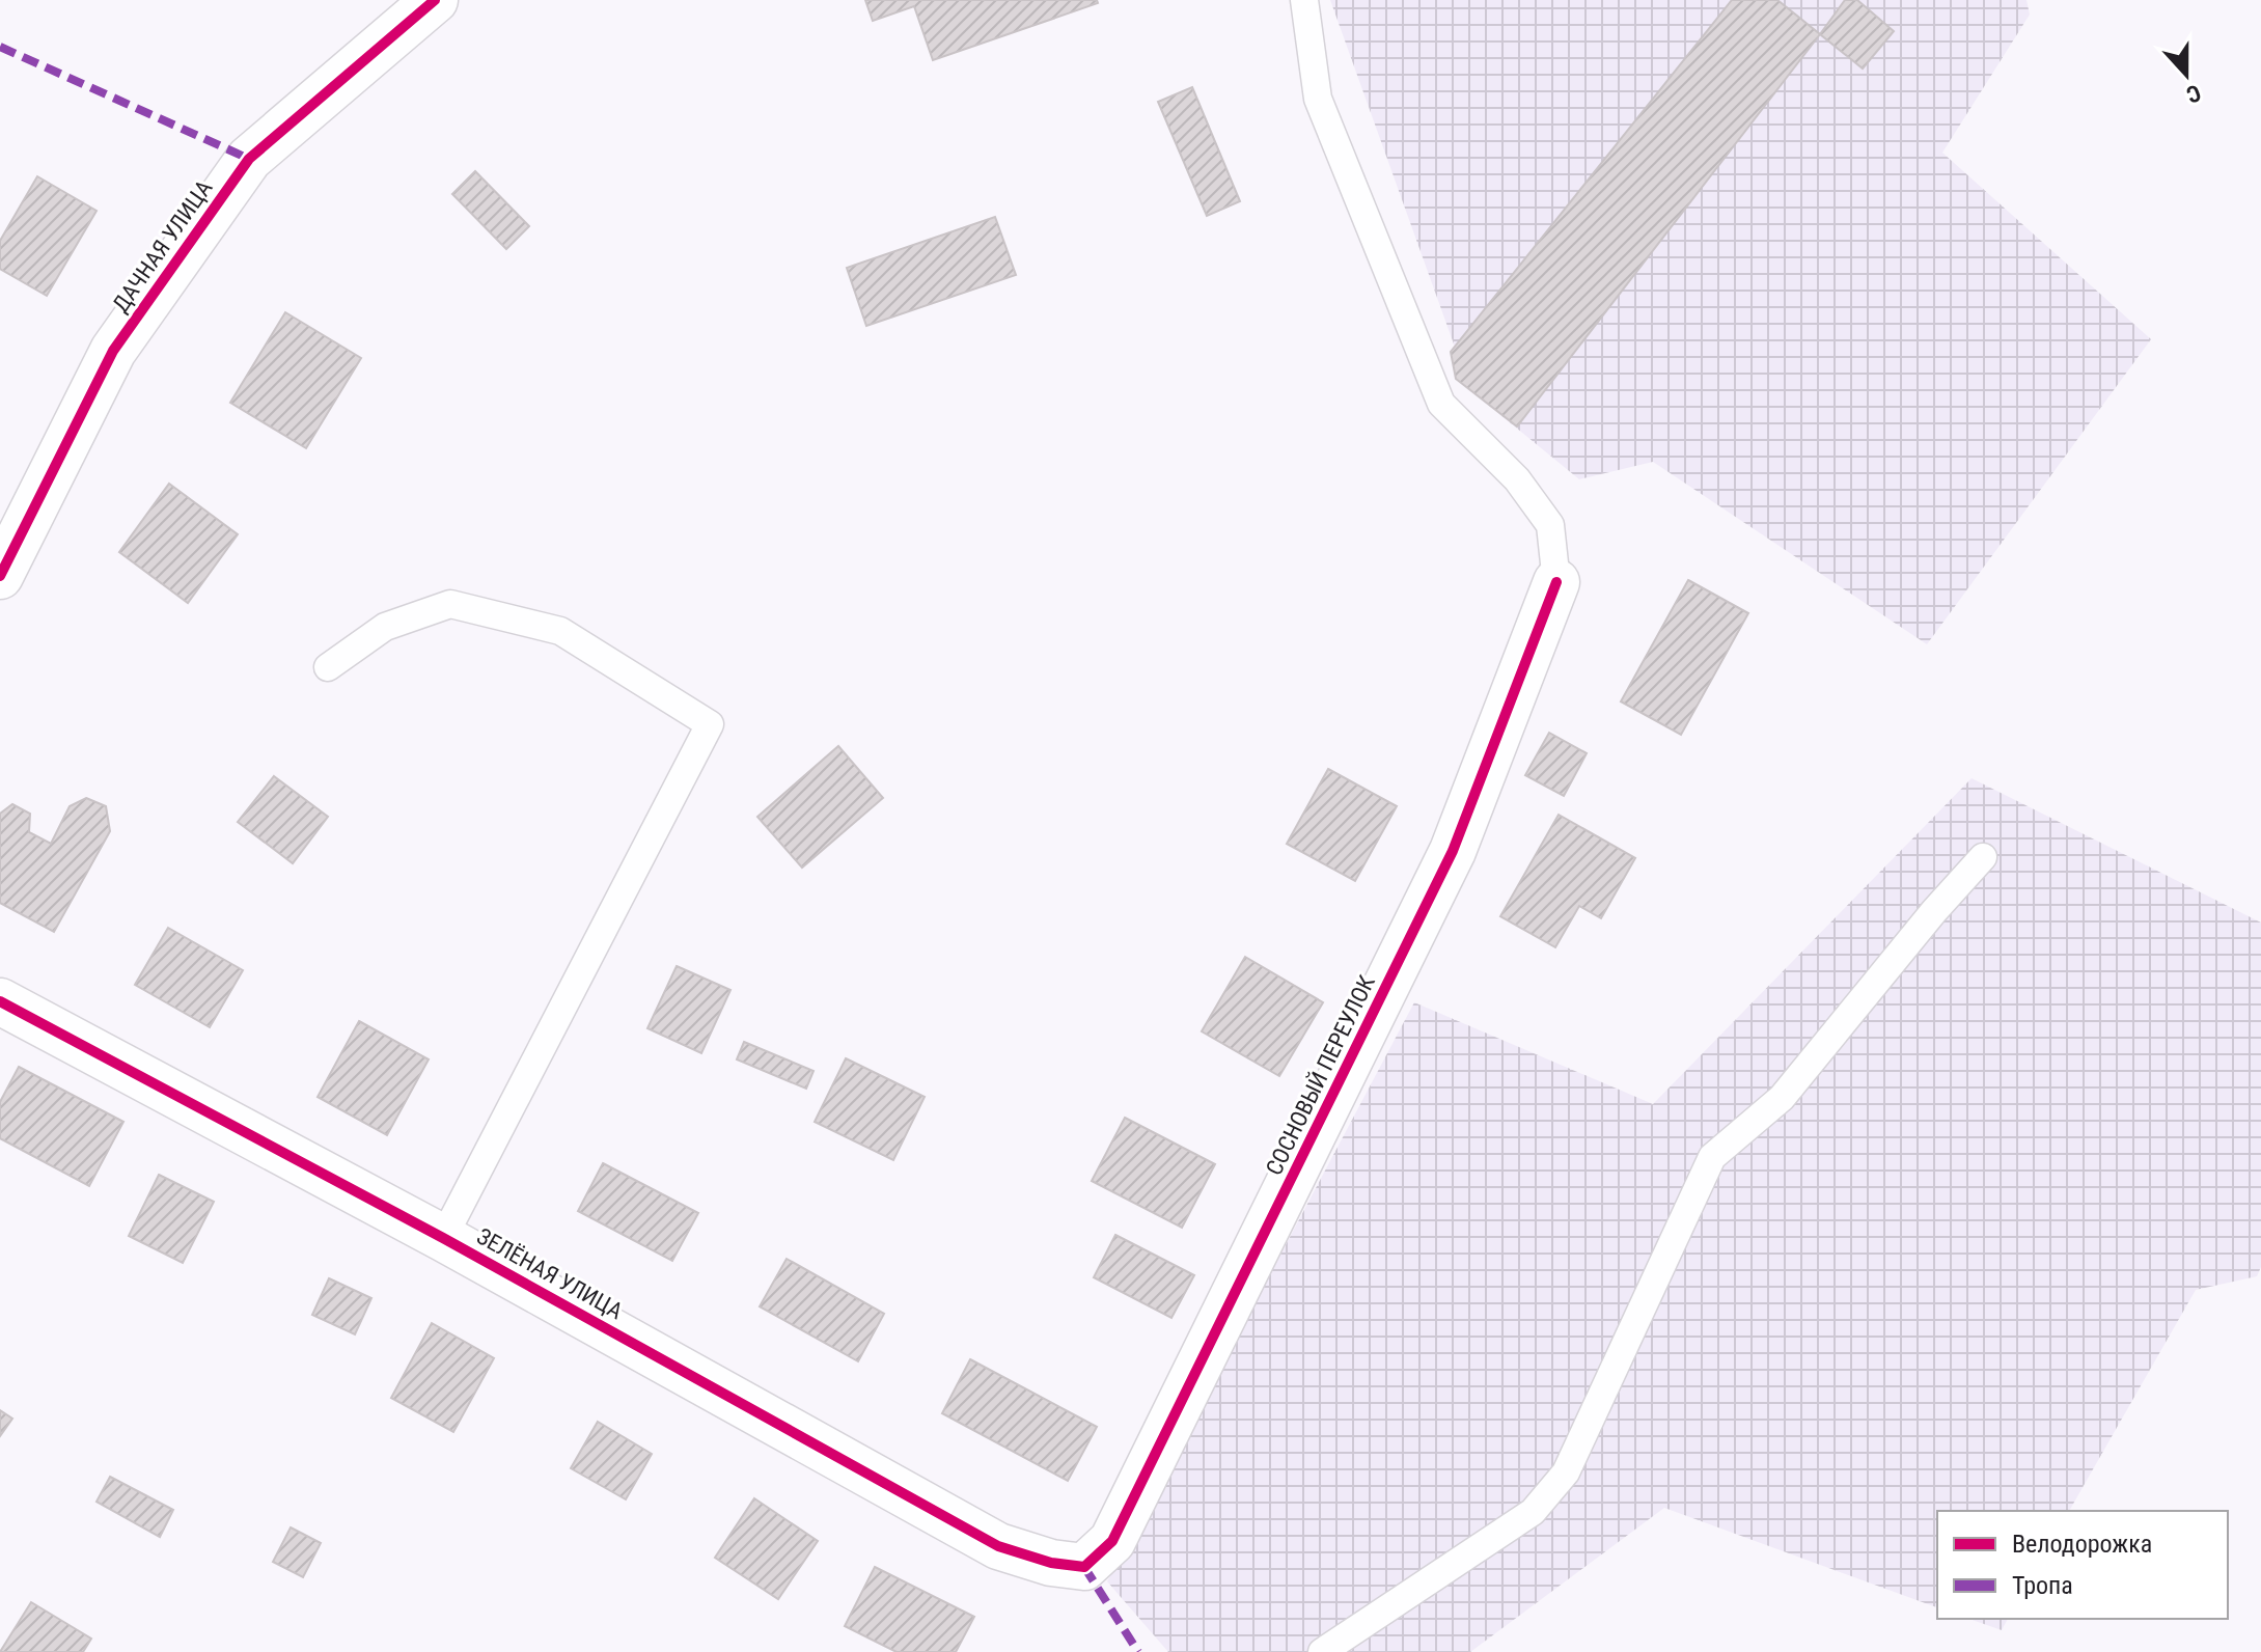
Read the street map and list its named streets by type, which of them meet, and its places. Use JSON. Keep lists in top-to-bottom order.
{
  "streets": {
    "street": ["ДАЧНАЯ УЛИЦА", "СОСНОВЫЙ ПЕРЕУЛОК", "ЗЕЛЁНАЯ УЛИЦА"]
  },
  "crossings": [
    ["СОСНОВЫЙ ПЕРЕУЛОК", "ЗЕЛЁНАЯ УЛИЦА"]
  ],
  "legend": ["Велодорожка", "Тропа"],
  "north": "bottom"
}
